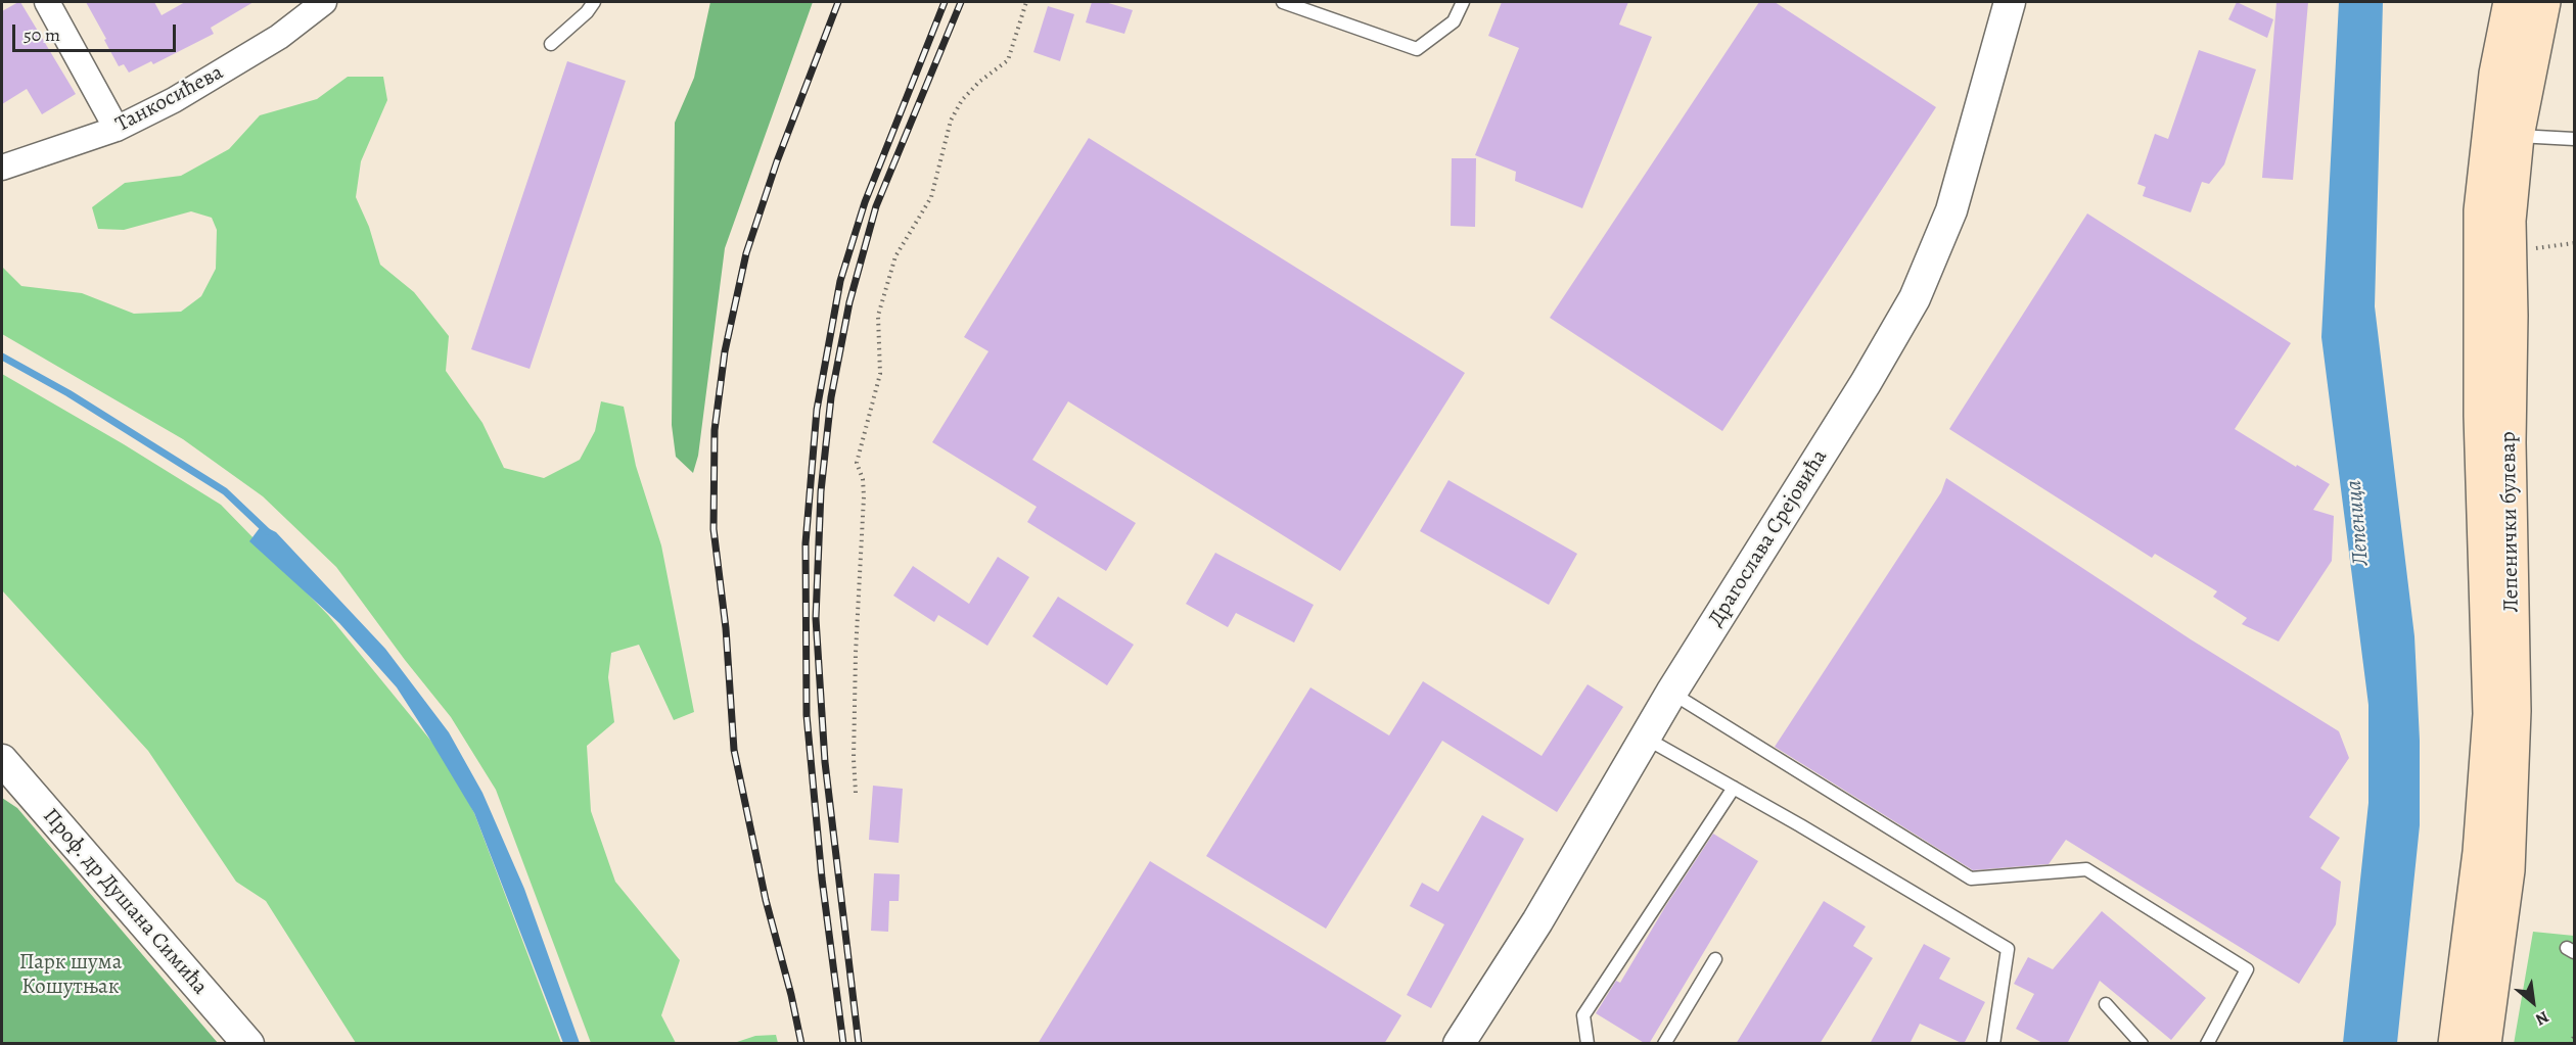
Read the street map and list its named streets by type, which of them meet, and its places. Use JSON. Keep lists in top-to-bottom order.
{
  "streets": {
    "main road": ["Лепенички булевар"],
    "street": ["Танкосићева", "Драгослава Срејовића", "Проф. др Душана Симића"]
  },
  "water": ["Лепеница"],
  "parks": ["Парк шума Кошутњак"],
  "scale_bar": "50 m",
  "north": "bottom right"
}
